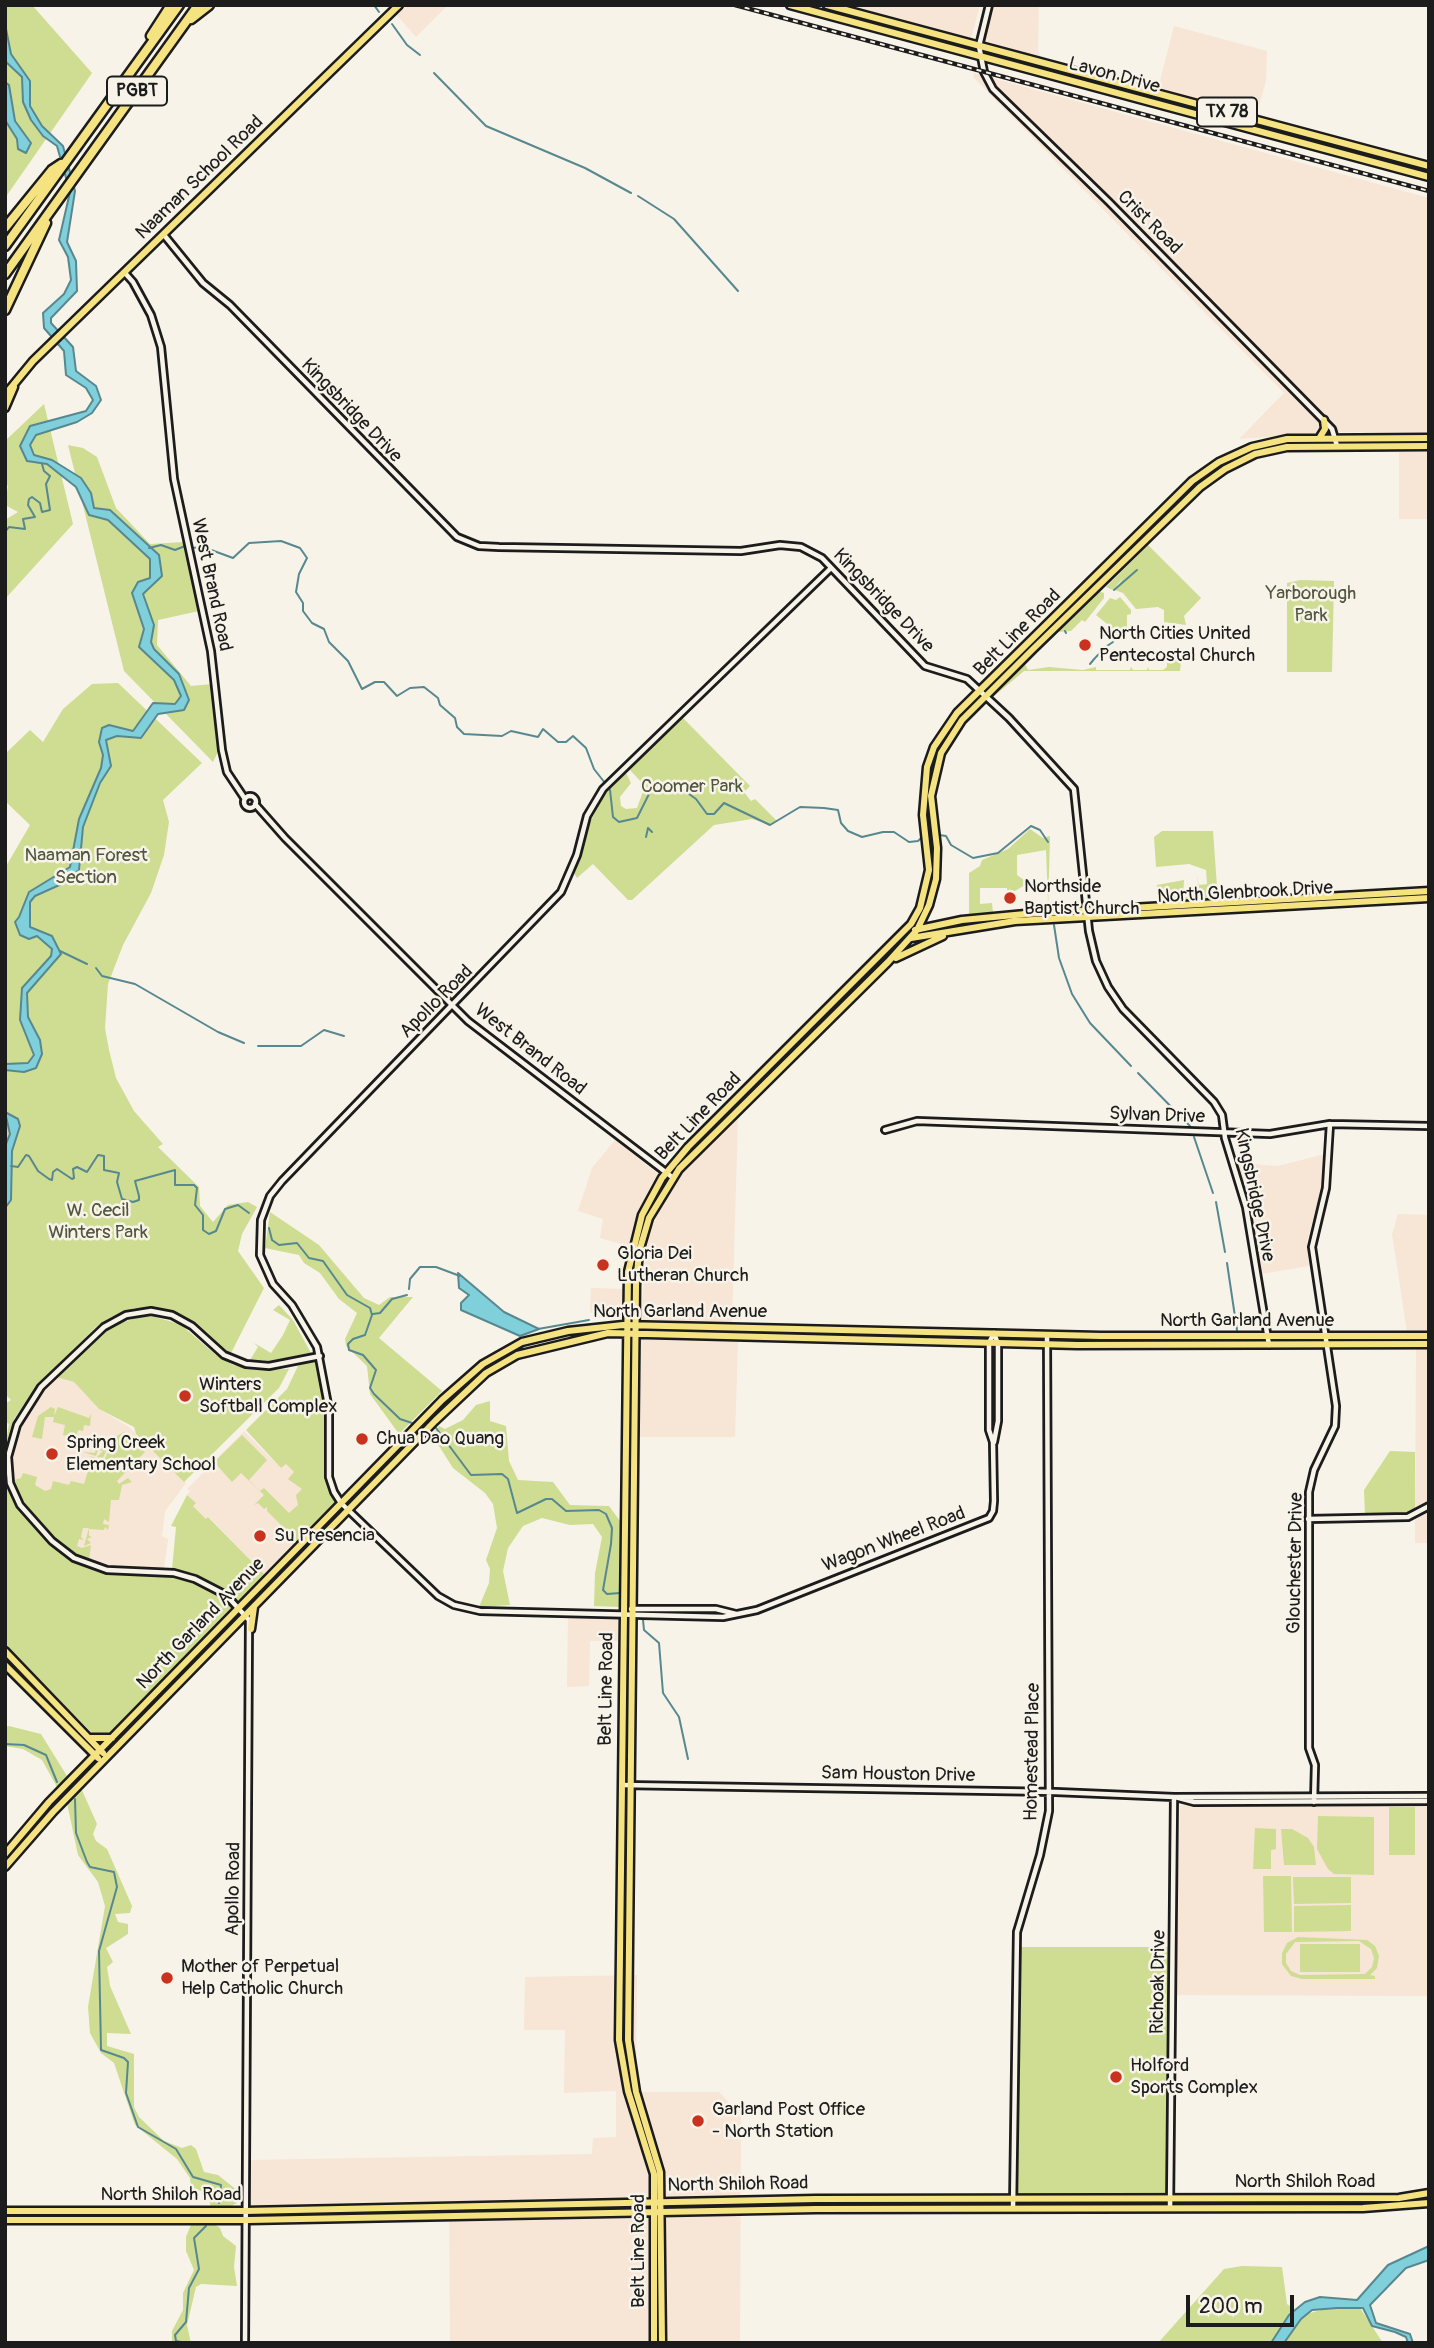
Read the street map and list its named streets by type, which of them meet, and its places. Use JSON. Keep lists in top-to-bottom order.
{
  "streets": {
    "highway": ["PGBT"],
    "main road": [
      "Lavon Drive",
      "TX 78",
      "Naaman School Road",
      "Belt Line Road",
      "North Glenbrook Drive",
      "North Garland Avenue",
      "North Shiloh Road"
    ],
    "street": [
      "Crist Road",
      "Kingsbridge Drive",
      "West Brand Road",
      "Apollo Road",
      "Sylvan Drive",
      "Wagon Wheel Road",
      "Glouchester Drive",
      "Homestead Place",
      "Sam Houston Drive",
      "Richoak Drive"
    ]
  },
  "crossings": [
    ["Lavon Drive", "Crist Road"],
    ["Naaman School Road", "Kingsbridge Drive"],
    ["Naaman School Road", "West Brand Road"],
    ["Crist Road", "Belt Line Road"],
    ["Kingsbridge Drive", "Belt Line Road"],
    ["Kingsbridge Drive", "North Glenbrook Drive"],
    ["Kingsbridge Drive", "Apollo Road"],
    ["Kingsbridge Drive", "Sylvan Drive"],
    ["Kingsbridge Drive", "North Garland Avenue"],
    ["West Brand Road", "Belt Line Road"],
    ["West Brand Road", "Apollo Road"],
    ["Belt Line Road", "North Glenbrook Drive"],
    ["Belt Line Road", "North Garland Avenue"],
    ["Belt Line Road", "Wagon Wheel Road"],
    ["Belt Line Road", "Sam Houston Drive"],
    ["Belt Line Road", "North Shiloh Road"],
    ["Apollo Road", "North Garland Avenue"],
    ["Apollo Road", "Wagon Wheel Road"],
    ["Apollo Road", "North Shiloh Road"],
    ["Sylvan Drive", "Glouchester Drive"],
    ["North Garland Avenue", "Wagon Wheel Road"],
    ["North Garland Avenue", "Glouchester Drive"],
    ["North Garland Avenue", "Homestead Place"],
    ["Glouchester Drive", "Sam Houston Drive"],
    ["Homestead Place", "Sam Houston Drive"],
    ["Homestead Place", "North Shiloh Road"],
    ["Sam Houston Drive", "Richoak Drive"],
    ["Richoak Drive", "North Shiloh Road"]
  ],
  "parks": [
    "Yarborough Park",
    "Coomer Park",
    "Naaman Forest Section",
    "W. Cecil Winters Park"
  ],
  "places": [
    "North Cities United Pentecostal Church",
    "Northside Baptist Church",
    "Gloria Dei Lutheran Church",
    "Winters Softball Complex",
    "Chua Dao Quang",
    "Spring Creek Elementary School",
    "Su Presencia",
    "Mother of Perpetual Help Catholic Church",
    "Holford Sports Complex",
    "Garland Post Office - North Station"
  ],
  "scale_bar": "200 m"
}
